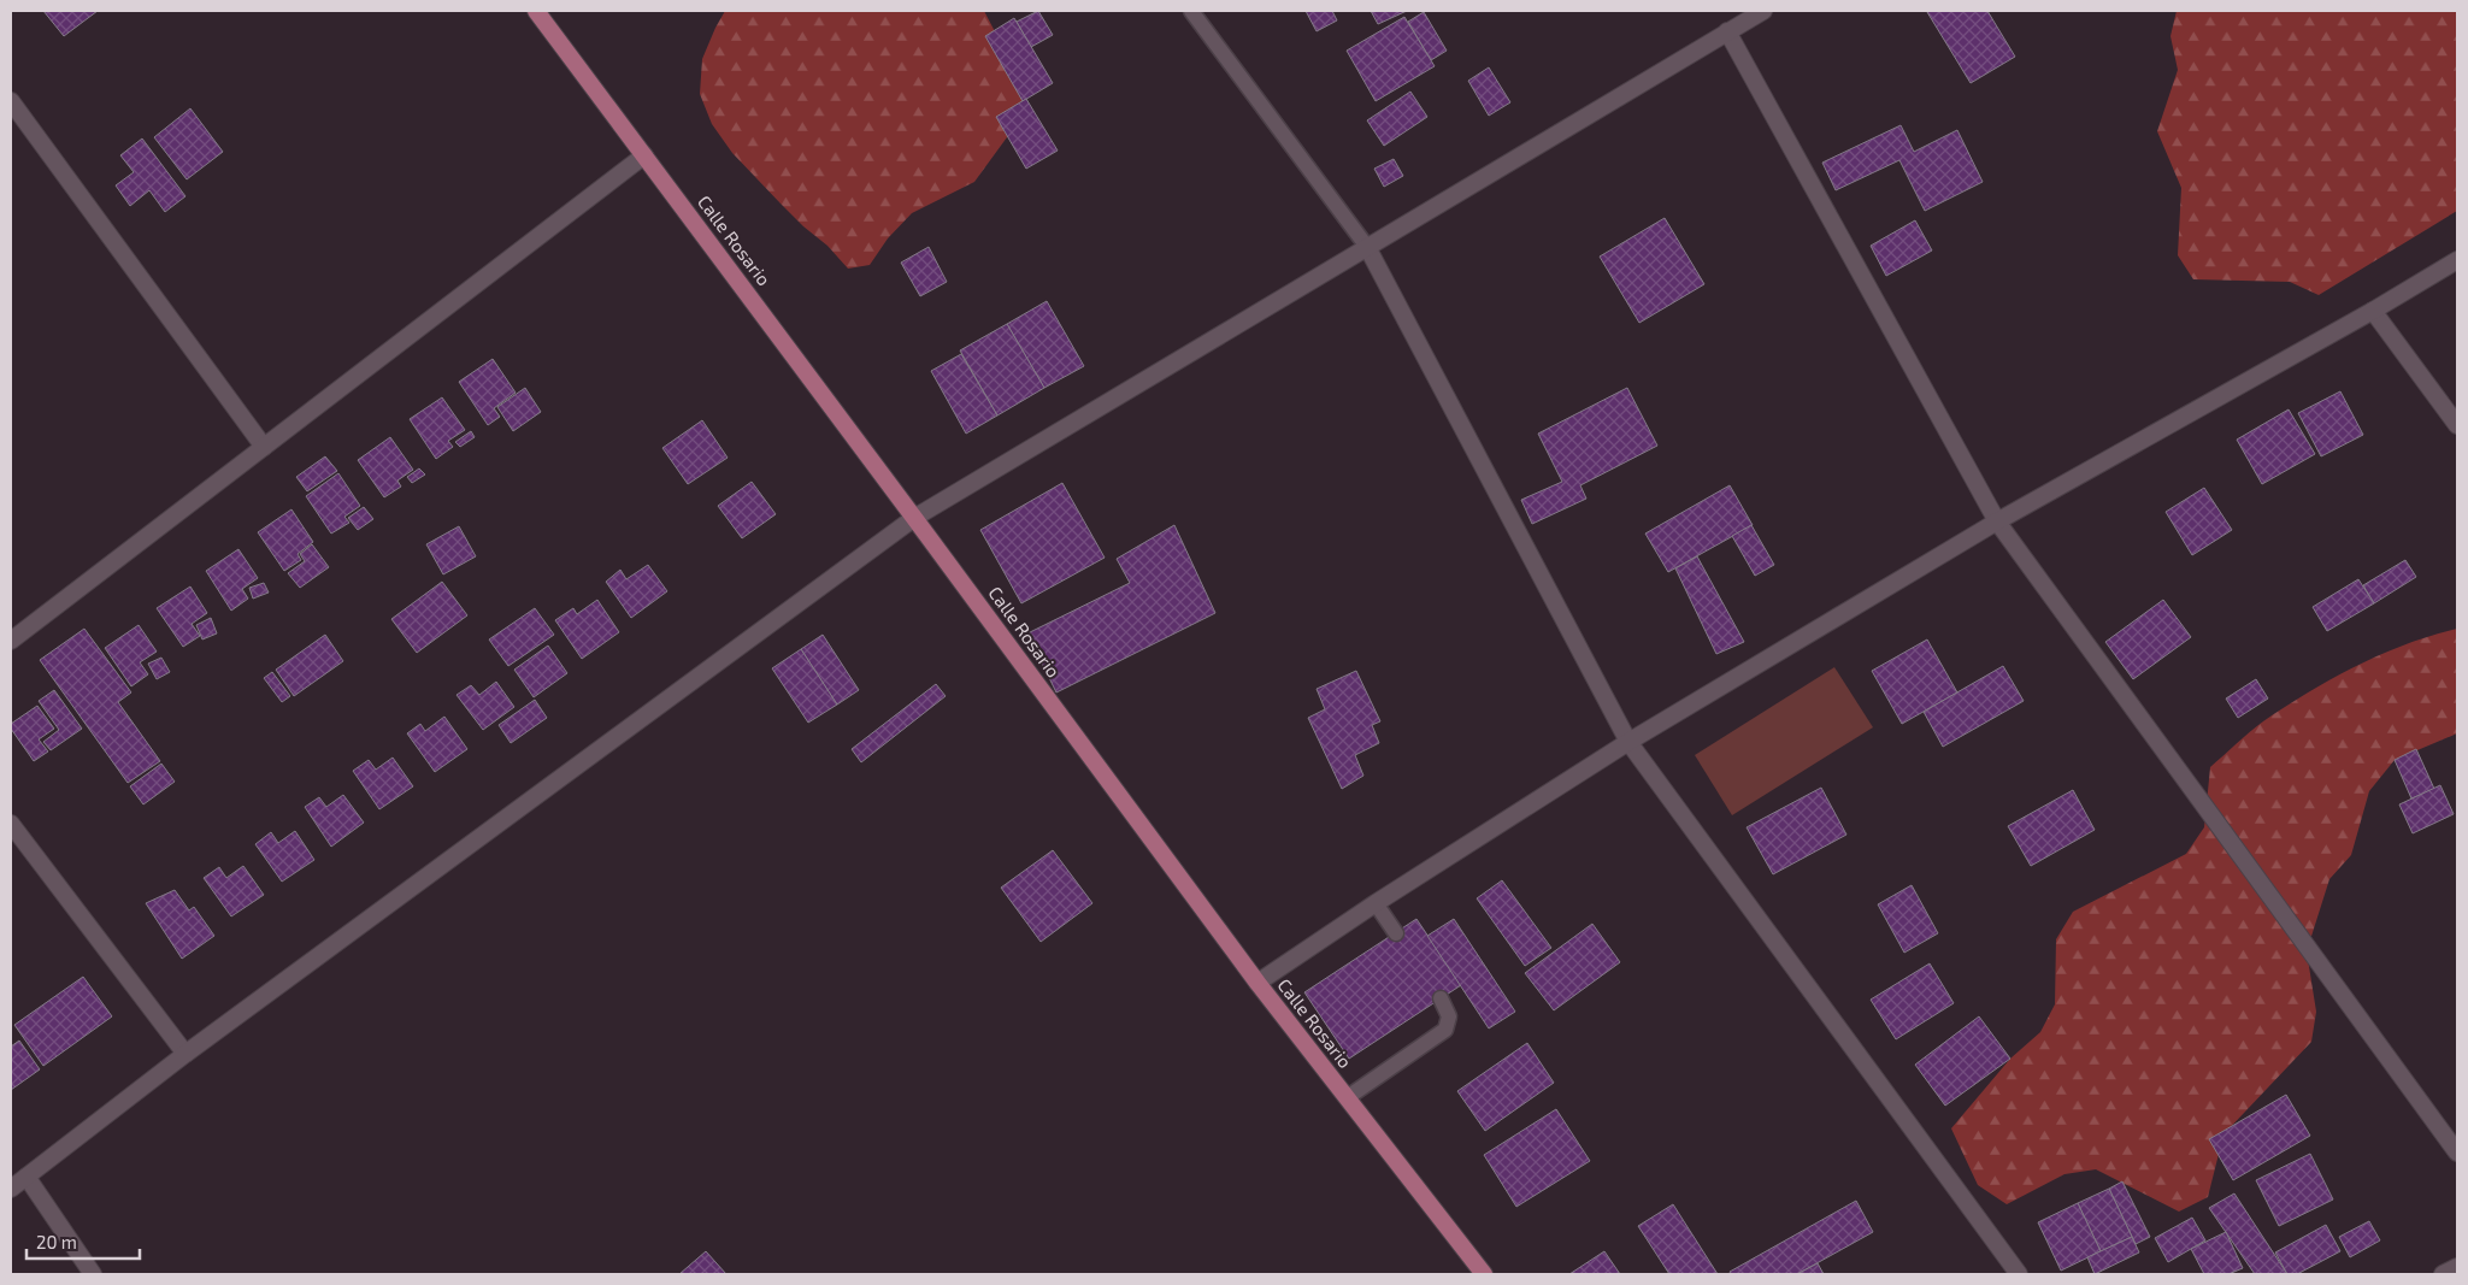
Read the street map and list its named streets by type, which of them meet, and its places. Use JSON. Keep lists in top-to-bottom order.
{
  "streets": {
    "main road": ["Calle Rosario"]
  },
  "scale_bar": "20 m"
}
